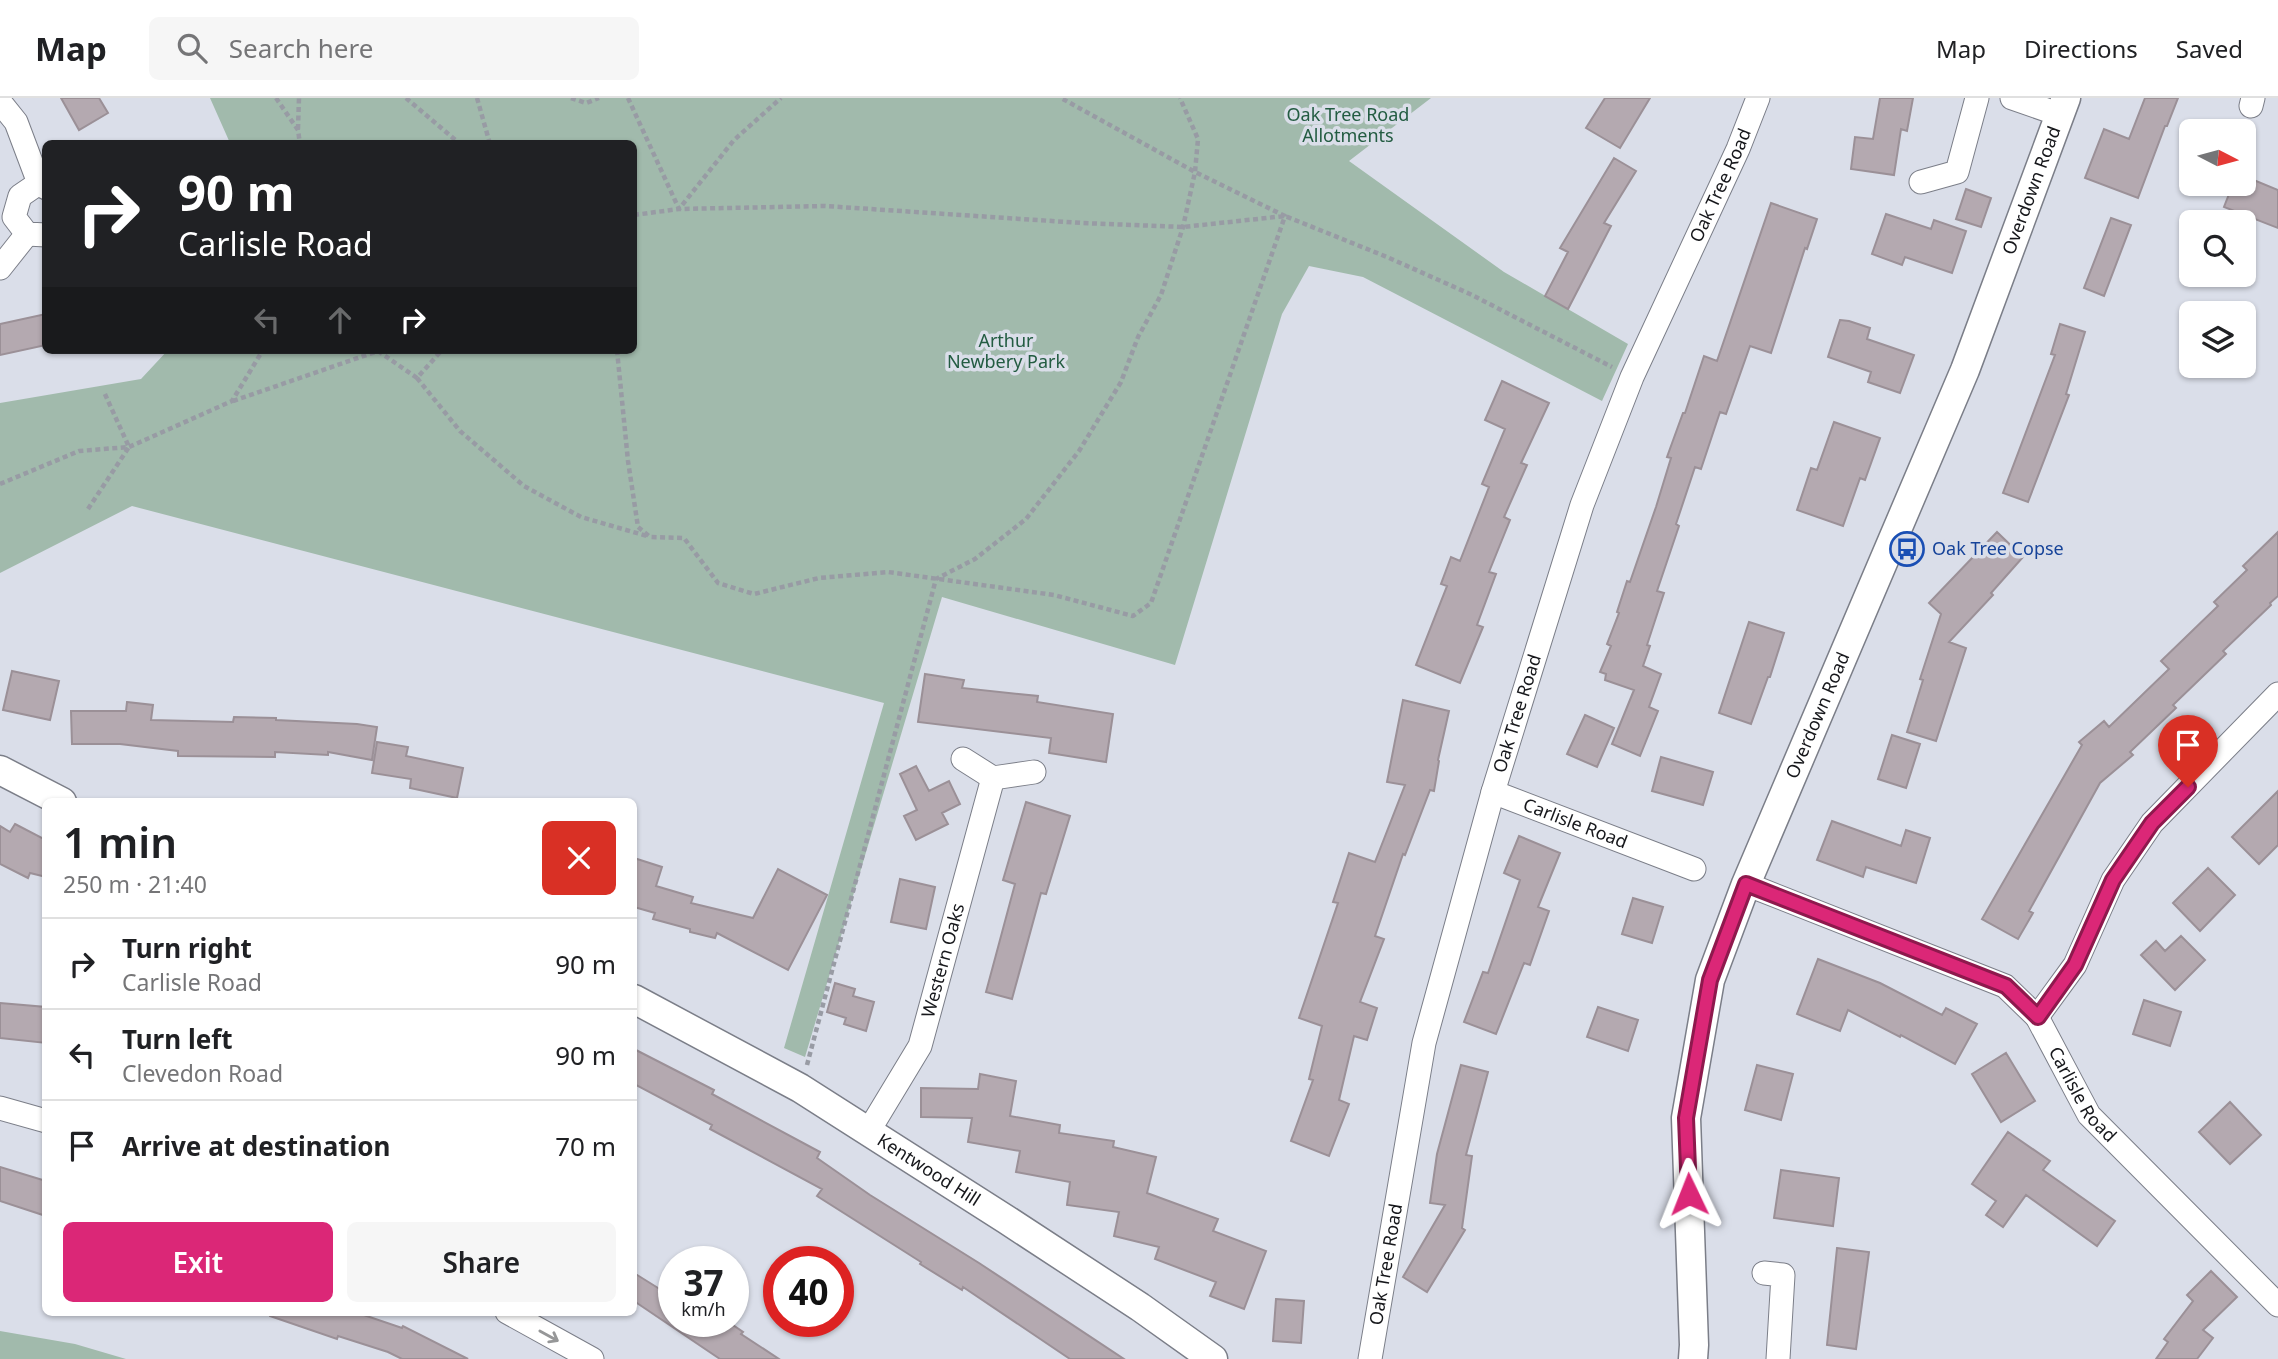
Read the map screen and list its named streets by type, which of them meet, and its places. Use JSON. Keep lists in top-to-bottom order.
{
  "streets": {
    "street": [
      "Oak Tree Road",
      "Overdown Road",
      "Carlisle Road",
      "Western Oaks",
      "Kentwood Hill"
    ]
  },
  "crossings": [
    ["Oak Tree Road", "Carlisle Road"],
    ["Overdown Road", "Carlisle Road"],
    ["Western Oaks", "Kentwood Hill"]
  ],
  "parks": ["Oak Tree Road Allotments", "Arthur Newbery Park"],
  "places": {
    "bus stop": ["Oak Tree Copse"]
  },
  "north": "right",
  "page": {
    "header": "Map",
    "search": "Search here",
    "nav": ["Map", "Directions", "Saved"],
    "turn": ["90 m", "Carlisle Road"],
    "heading": ["1 min", "250 m · 21:40"],
    "list": [
      {
        "name": "Turn right",
        "note": "Carlisle Road",
        "value": "90 m"
      },
      {
        "name": "Turn left",
        "note": "Clevedon Road",
        "value": "90 m"
      },
      {
        "name": "Arrive at destination",
        "value": "70 m"
      }
    ],
    "buttons": ["Exit", "Share"],
    "speed": "37 km/h",
    "limit": "40"
  }
}
